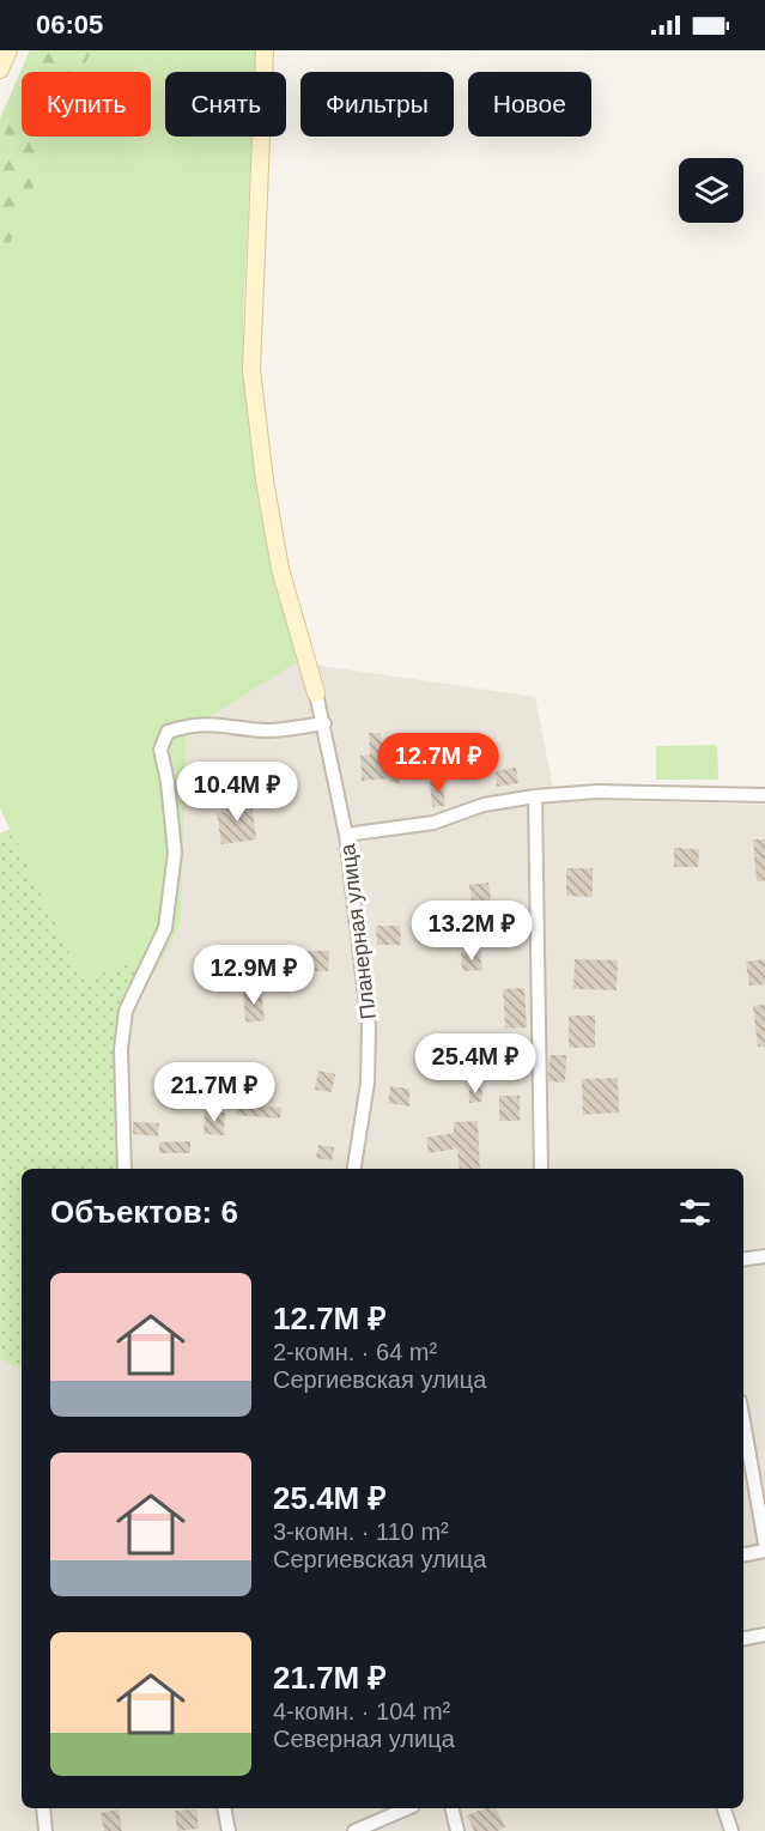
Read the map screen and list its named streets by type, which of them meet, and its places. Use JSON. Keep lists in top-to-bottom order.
{
  "streets": {
    "street": ["Планерная улица"]
  },
  "page": {
    "status": "06:05",
    "chip": [
      "Купить",
      "Снять",
      "Фильтры",
      "Новое"
    ],
    "price": [
      "12.7M ₽",
      "10.4M ₽",
      "13.2M ₽",
      "12.9M ₽",
      "25.4M ₽",
      "21.7M ₽"
    ],
    "heading": "Объектов: 6",
    "list": [
      {
        "name": "12.7M ₽",
        "note": "2-комн. · 64 m² · Сергиевская улица"
      },
      {
        "name": "25.4M ₽",
        "note": "3-комн. · 110 m² · Сергиевская улица"
      },
      {
        "name": "21.7M ₽",
        "note": "4-комн. · 104 m² · Северная улица"
      }
    ]
  }
}
